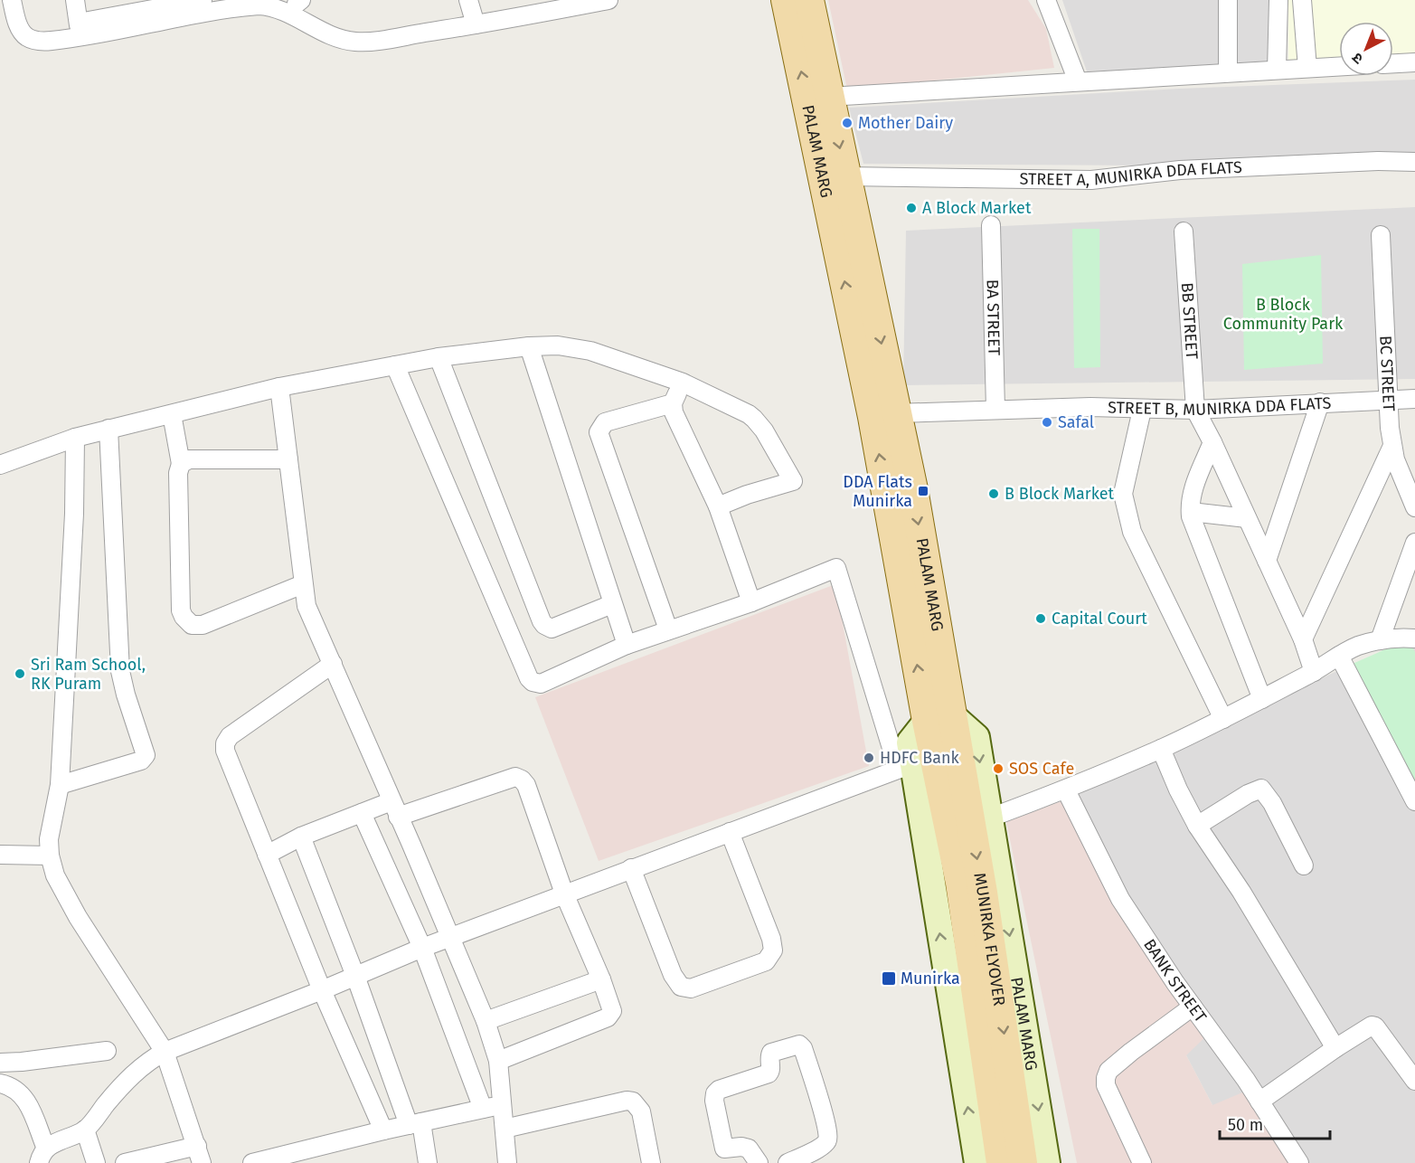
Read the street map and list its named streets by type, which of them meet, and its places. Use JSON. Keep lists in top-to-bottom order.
{
  "streets": {
    "main road": ["PALAM MARG", "MUNIRKA FLYOVER"],
    "street": [
      "STREET A, MUNIRKA DDA FLATS",
      "BA STREET",
      "BB STREET",
      "BC STREET",
      "STREET B, MUNIRKA DDA FLATS",
      "BANK STREET"
    ]
  },
  "crossings": [
    ["PALAM MARG", "STREET A, MUNIRKA DDA FLATS"],
    ["PALAM MARG", "STREET B, MUNIRKA DDA FLATS"],
    ["PALAM MARG", "MUNIRKA FLYOVER"],
    ["BA STREET", "STREET B, MUNIRKA DDA FLATS"],
    ["BB STREET", "STREET B, MUNIRKA DDA FLATS"],
    ["BC STREET", "STREET B, MUNIRKA DDA FLATS"]
  ],
  "parks": ["B Block Community Park"],
  "places": {
    "other": [
      "Mother Dairy",
      "A Block Market",
      "Safal",
      "B Block Market",
      "Capital Court",
      "Sri Ram School, RK Puram",
      "HDFC Bank",
      "SOS Cafe"
    ],
    "transit": ["DDA Flats Munirka", "Munirka"]
  },
  "scale_bar": "50 m",
  "north": "bottom left"
}
